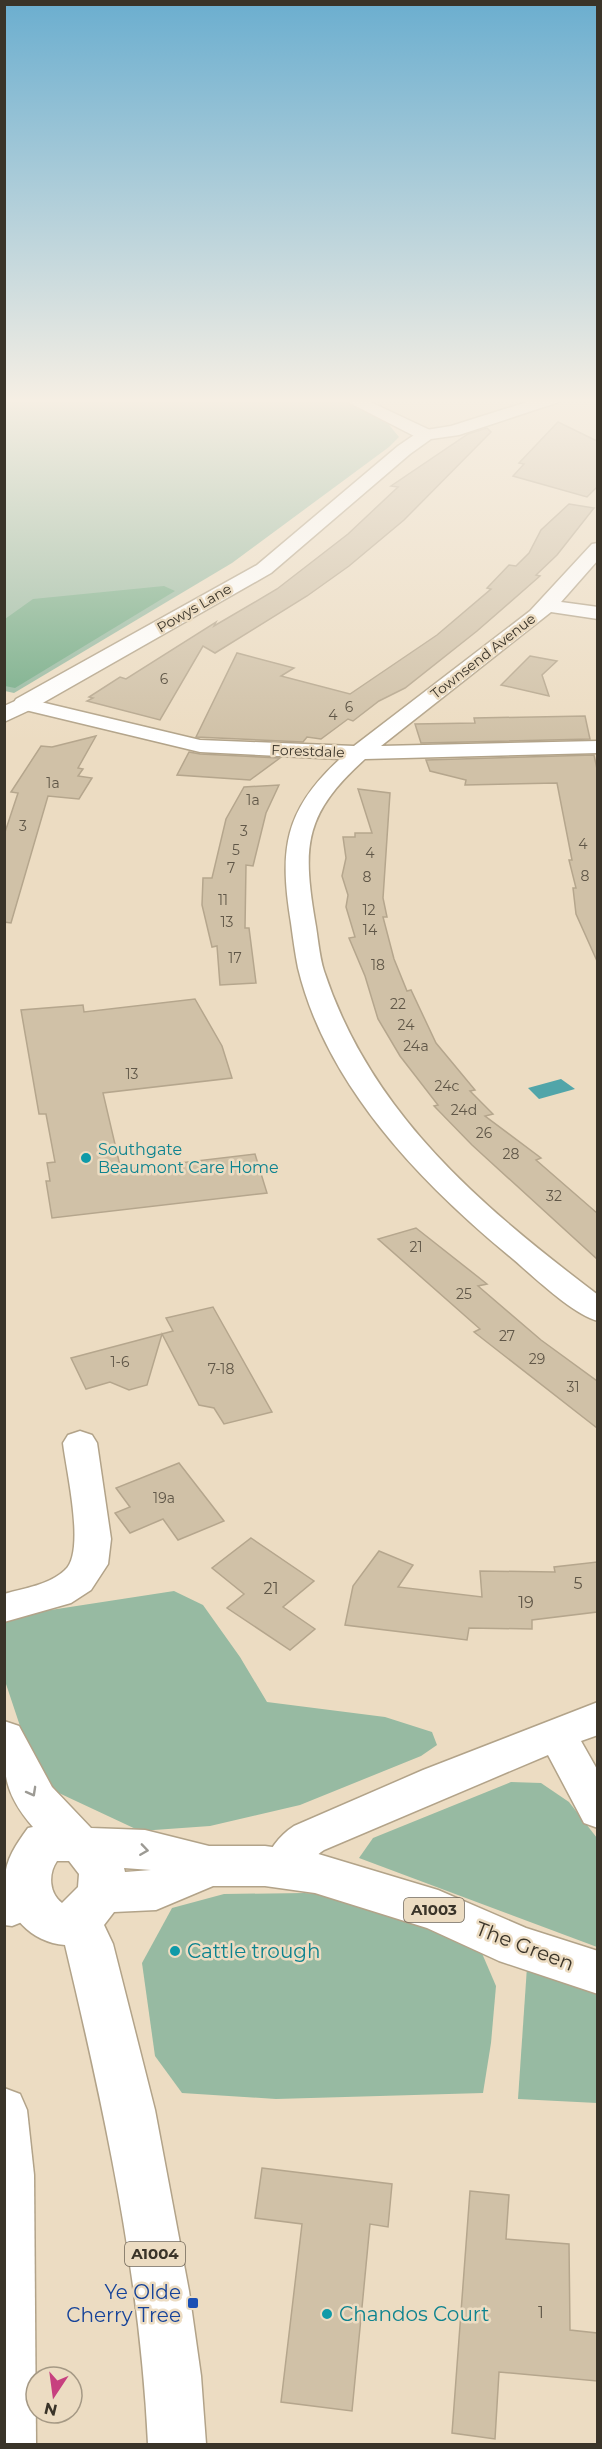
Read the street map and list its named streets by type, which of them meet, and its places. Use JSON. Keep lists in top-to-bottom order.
{
  "streets": {
    "main road": [
      "Powys Lane",
      "A1003",
      "The Green",
      "A1004"
    ],
    "street": ["Townsend Avenue", "Forestdale"]
  },
  "crossings": [
    ["Powys Lane", "Forestdale"],
    ["Townsend Avenue", "Forestdale"],
    ["The Green", "A1004"]
  ],
  "places": {
    "other": ["Southgate Beaumont Care Home", "Cattle trough", "Chandos Court"],
    "transit": ["Ye Olde Cherry Tree"]
  },
  "house_numbers": [
    "6",
    "6",
    "4",
    "1a",
    "1a",
    "3",
    "3",
    "4",
    "5",
    "4",
    "7",
    "8",
    "8",
    "11",
    "12",
    "13",
    "14",
    "17",
    "18",
    "22",
    "24",
    "24a",
    "13",
    "24c",
    "24d",
    "26",
    "28",
    "32",
    "21",
    "25",
    "27",
    "29",
    "1-6",
    "7-18",
    "31",
    "19a",
    "5",
    "21",
    "19",
    "1"
  ],
  "north": "bottom"
}
